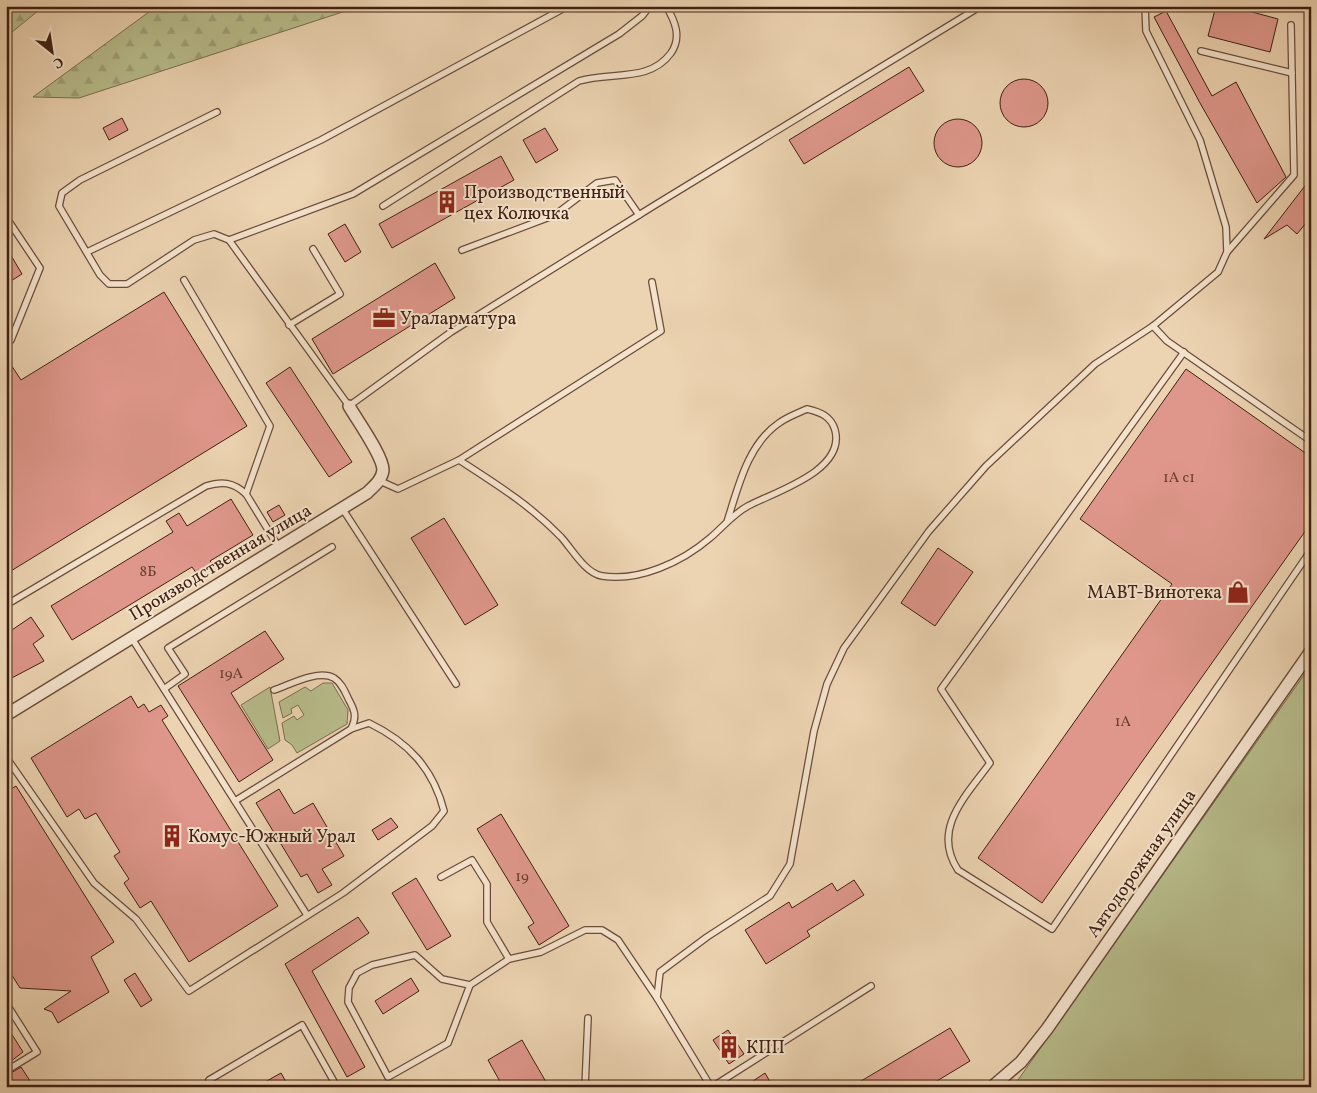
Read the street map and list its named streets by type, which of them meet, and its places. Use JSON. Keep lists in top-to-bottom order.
{
  "streets": {
    "street": ["Производственная улица", "Автодорожная улица"]
  },
  "places": {
    "building": ["Производственный цех Колючка", "Комус-Южный Урал", "КПП"],
    "office": ["Ураларматура"],
    "shop": ["МАВТ-Винотека"]
  },
  "house_numbers": [
    "1А с1",
    "8Б",
    "19А",
    "1А",
    "19"
  ],
  "north": "bottom right"
}
